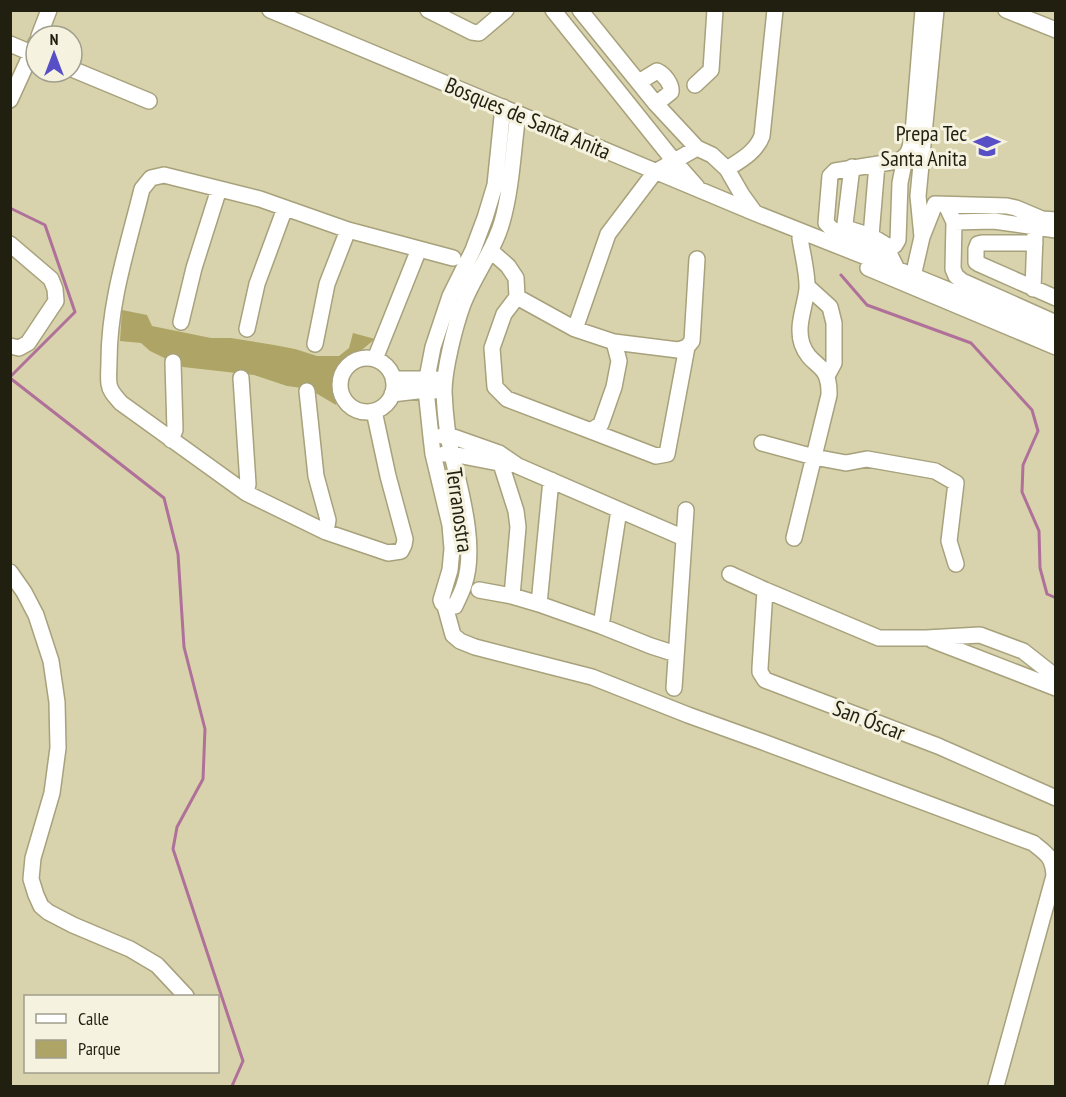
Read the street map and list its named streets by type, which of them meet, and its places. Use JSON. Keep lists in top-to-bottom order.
{
  "streets": {
    "street": ["Bosques de Santa Anita", "Terranostra", "San Óscar"]
  },
  "crossings": [
    ["Bosques de Santa Anita", "Terranostra"]
  ],
  "places": {
    "school or university": ["Prepa Tec Santa Anita"]
  },
  "legend": ["Calle", "Parque"],
  "north": "top"
}
